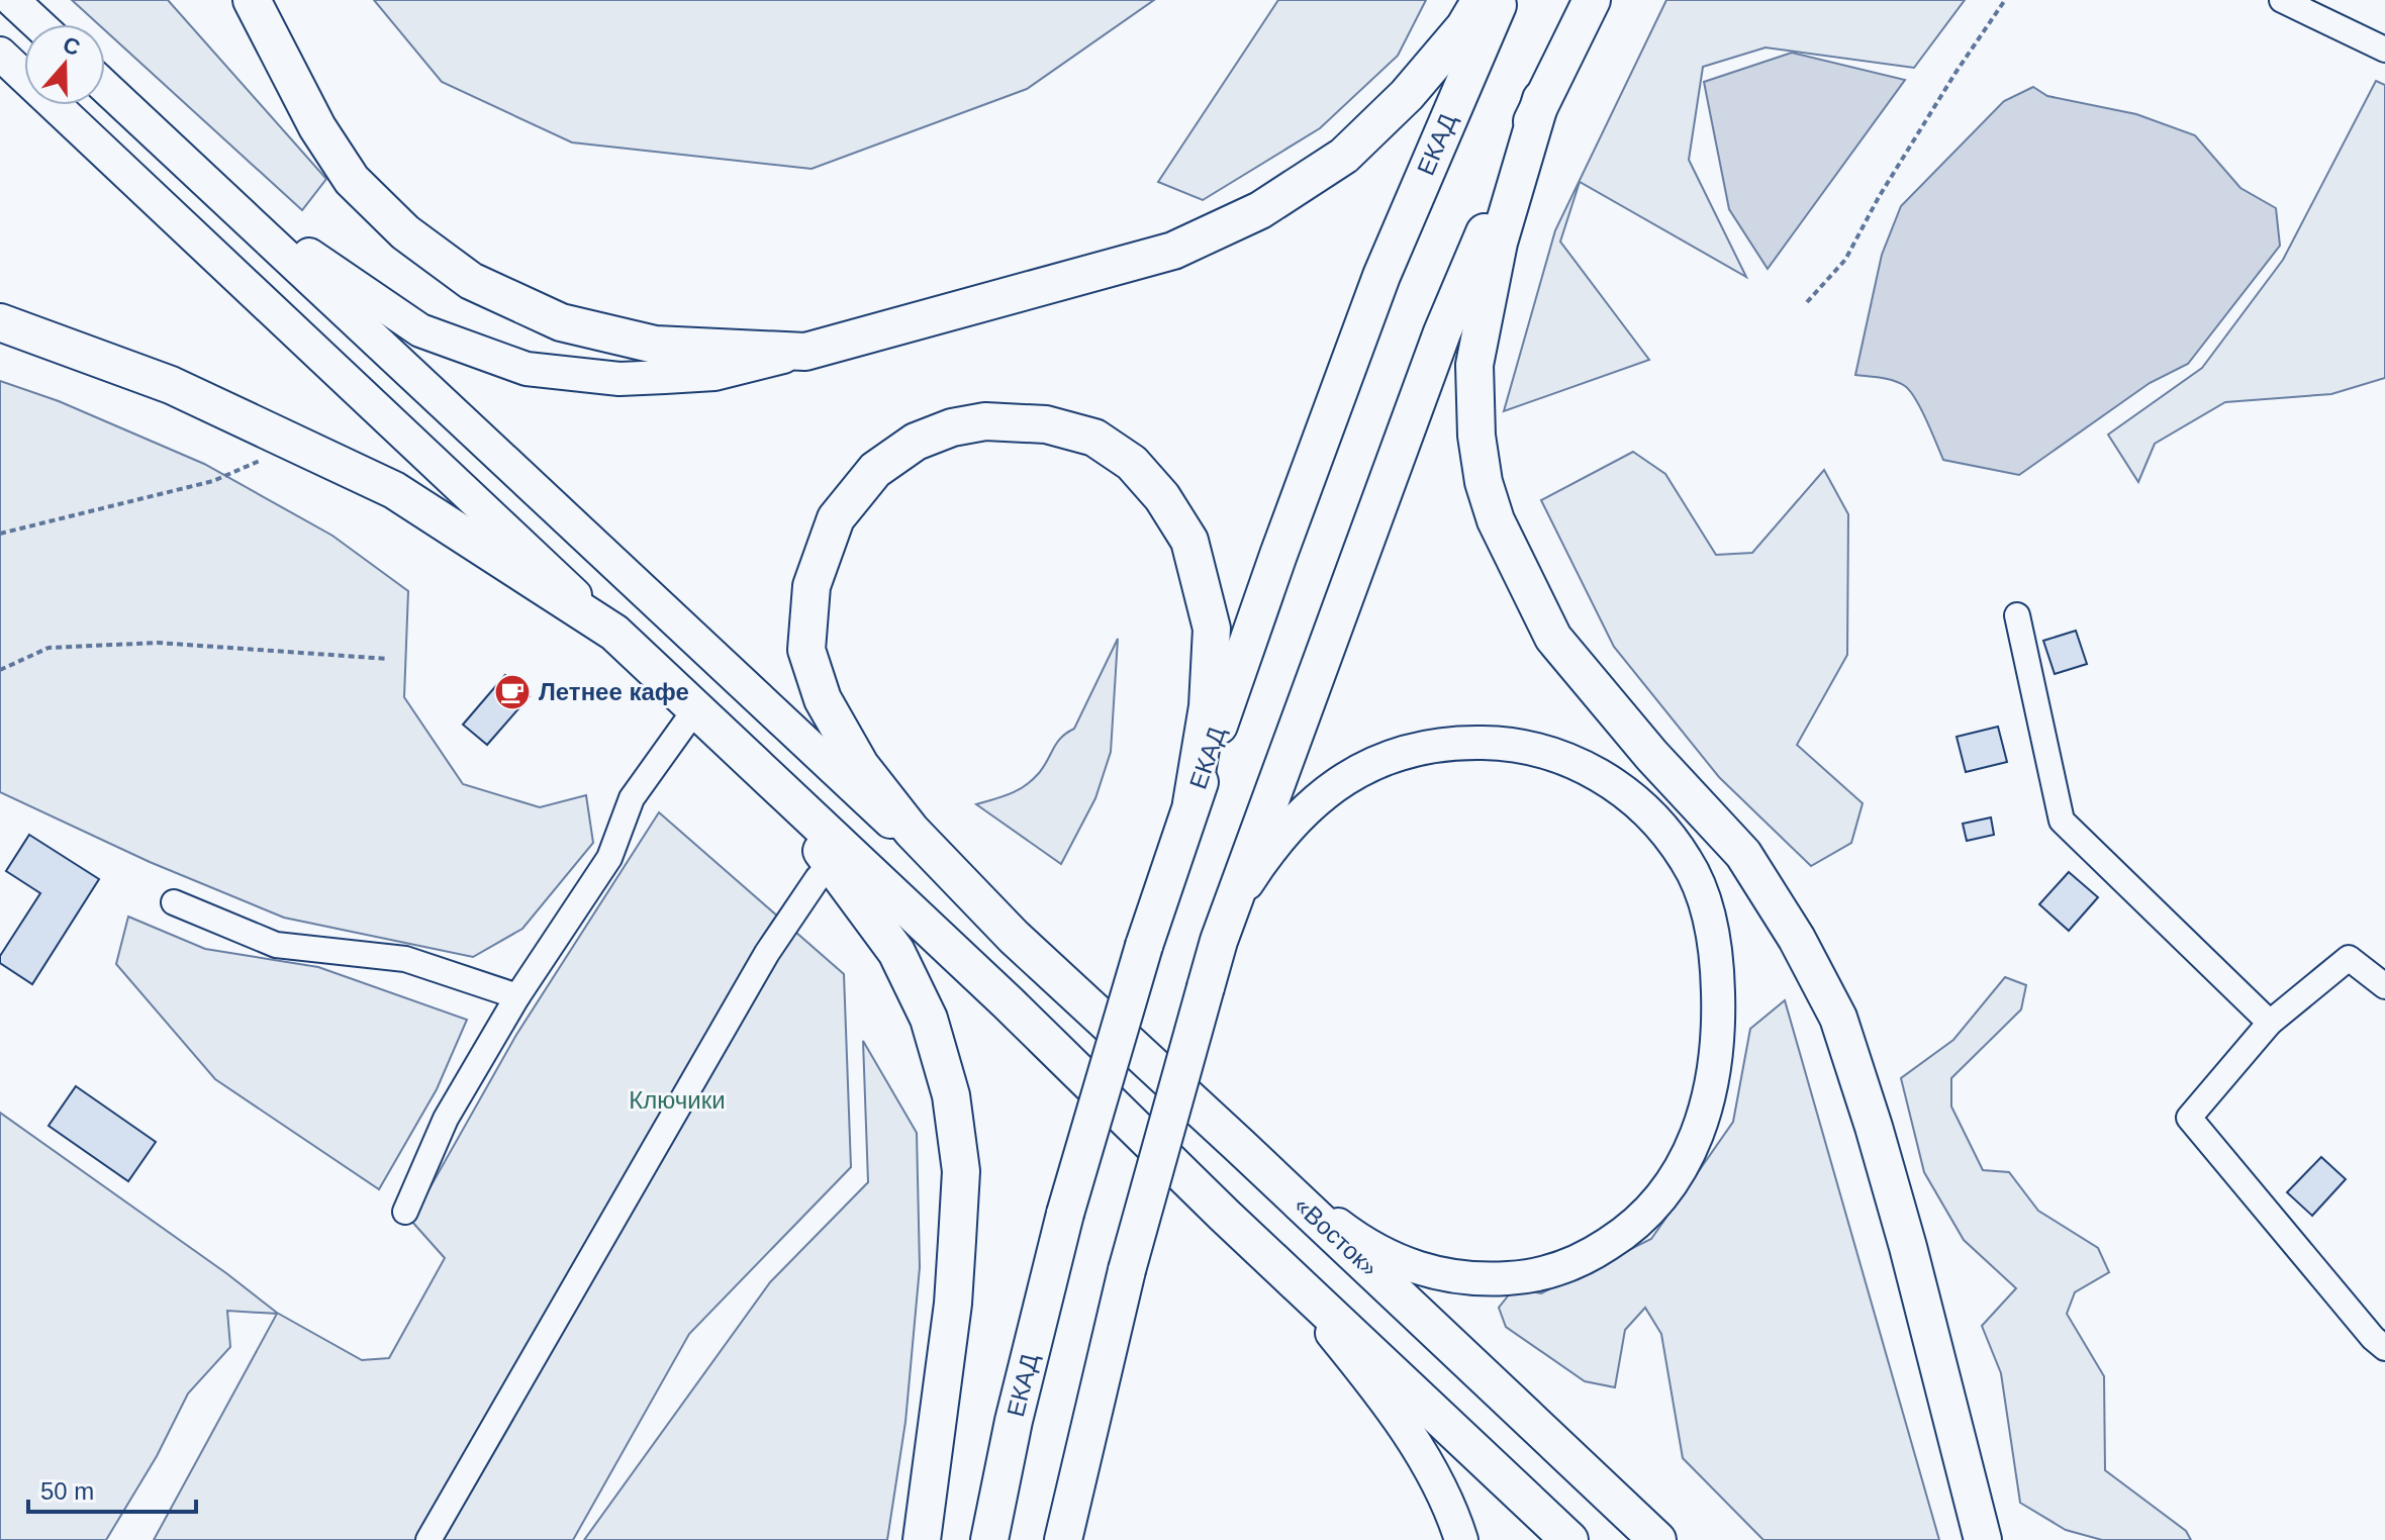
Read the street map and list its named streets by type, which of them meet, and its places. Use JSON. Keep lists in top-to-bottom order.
{
  "streets": {
    "highway": ["ЕКАД", "«Восток»"]
  },
  "crossings": [
    ["ЕКАД", "«Восток»"]
  ],
  "parks": ["Ключики"],
  "places": {
    "cafe": ["Летнее кафе"]
  },
  "scale_bar": "50 m",
  "north": "top"
}
